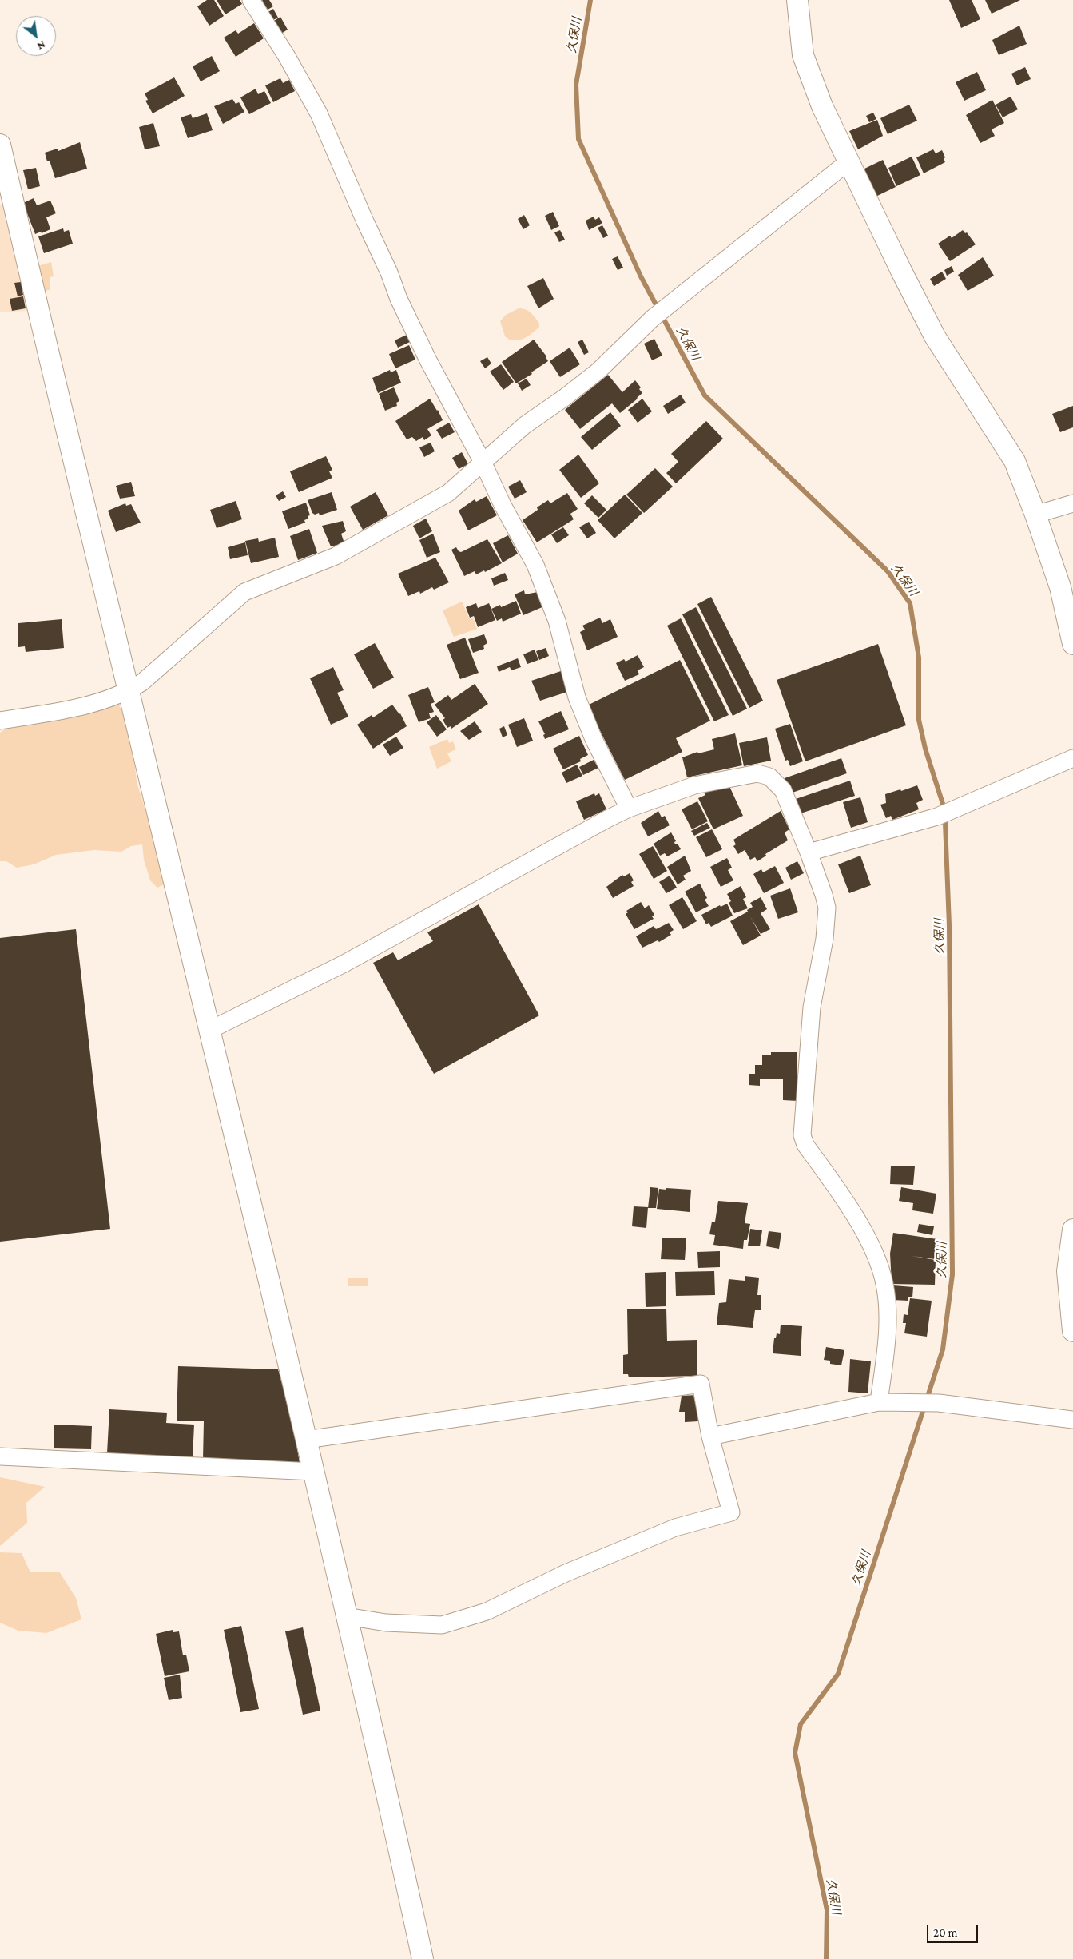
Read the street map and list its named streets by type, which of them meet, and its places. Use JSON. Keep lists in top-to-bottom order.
{
  "water": ["久保川"],
  "scale_bar": "20 m",
  "north": "bottom right"
}
